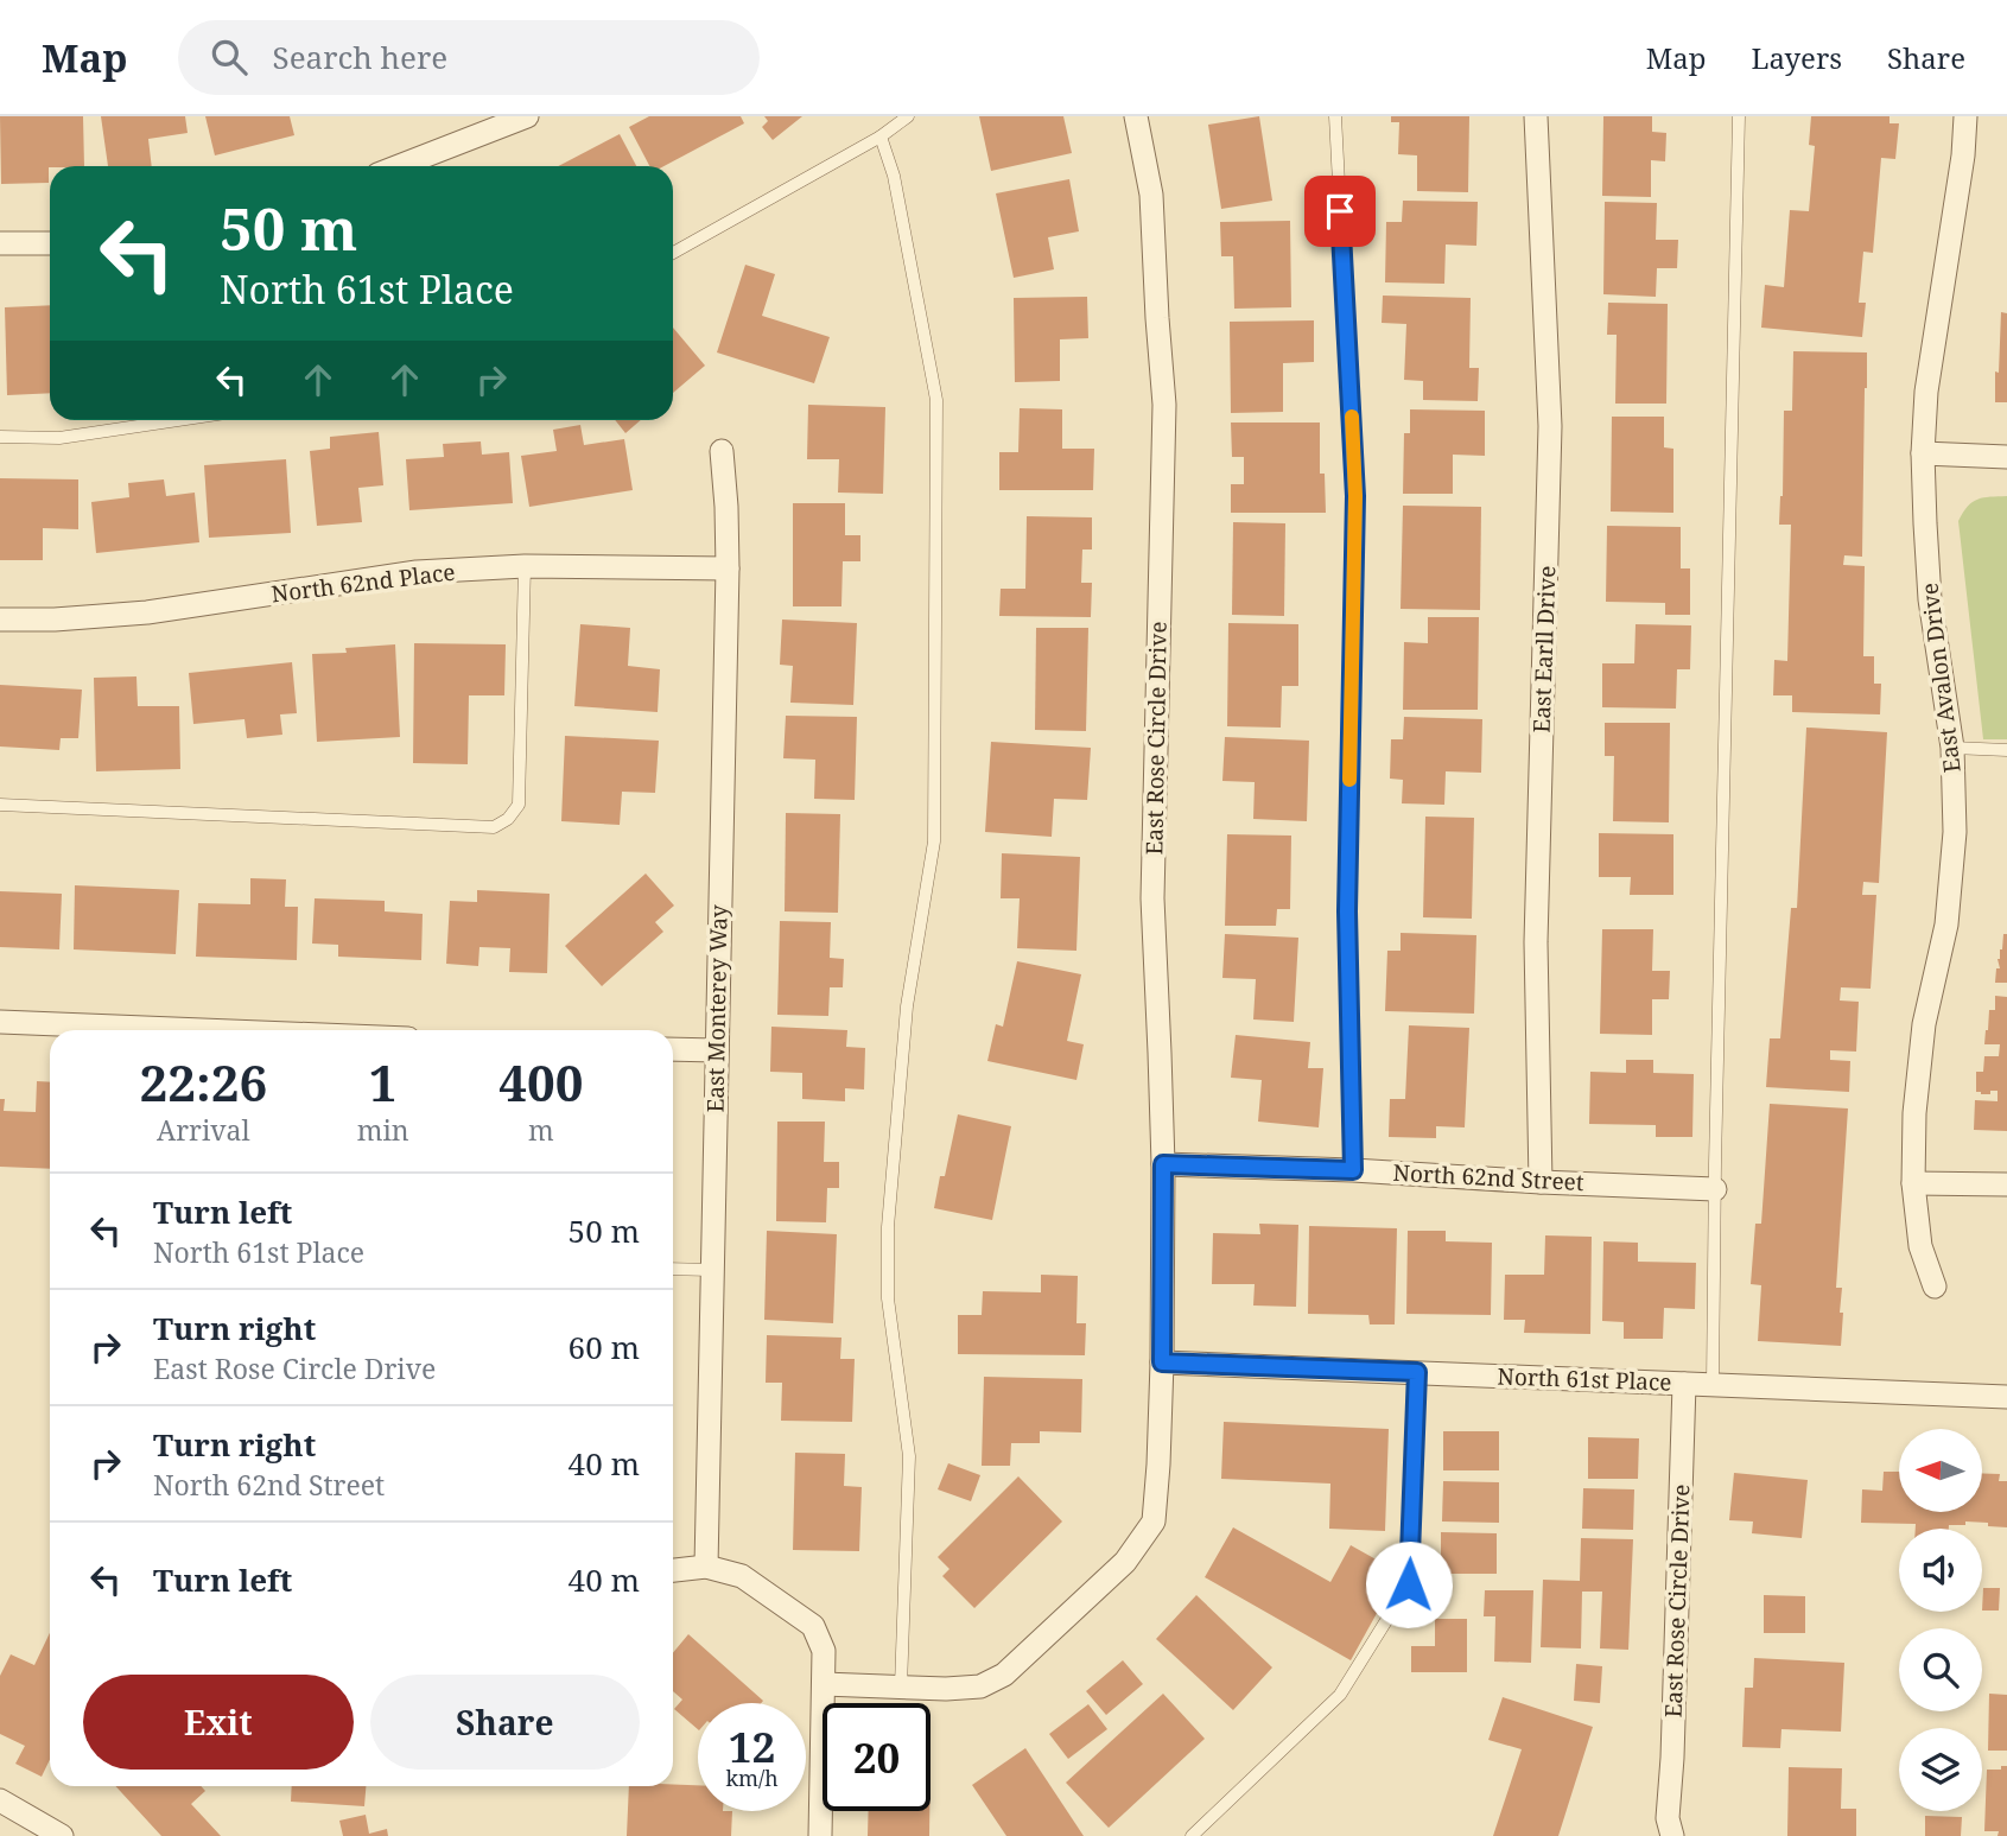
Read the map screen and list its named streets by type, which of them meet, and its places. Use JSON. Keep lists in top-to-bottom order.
{
  "streets": {
    "street": [
      "North 62nd Place",
      "East Earll Drive",
      "East Avalon Drive",
      "East Rose Circle Drive",
      "East Monterey Way",
      "North 62nd Street",
      "North 61st Place"
    ]
  },
  "crossings": [
    ["North 62nd Place", "East Monterey Way"],
    ["East Earll Drive", "North 62nd Street"],
    ["East Rose Circle Drive", "North 62nd Street"],
    ["East Rose Circle Drive", "North 61st Place"]
  ],
  "north": "left",
  "page": {
    "header": "Map",
    "search": "Search here",
    "nav": ["Map", "Layers", "Share"],
    "turn": ["50 m", "North 61st Place"],
    "eta": [
      "22:26",
      "Arrival",
      "1",
      "min",
      "400",
      "m"
    ],
    "list": [
      {
        "name": "Turn left",
        "note": "North 61st Place",
        "value": "50 m"
      },
      {
        "name": "Turn right",
        "note": "East Rose Circle Drive",
        "value": "60 m"
      },
      {
        "name": "Turn right",
        "note": "North 62nd Street",
        "value": "40 m"
      },
      {
        "name": "Turn left",
        "value": "40 m"
      }
    ],
    "buttons": ["Exit", "Share"],
    "speed": "12 km/h",
    "limit": "20"
  }
}
